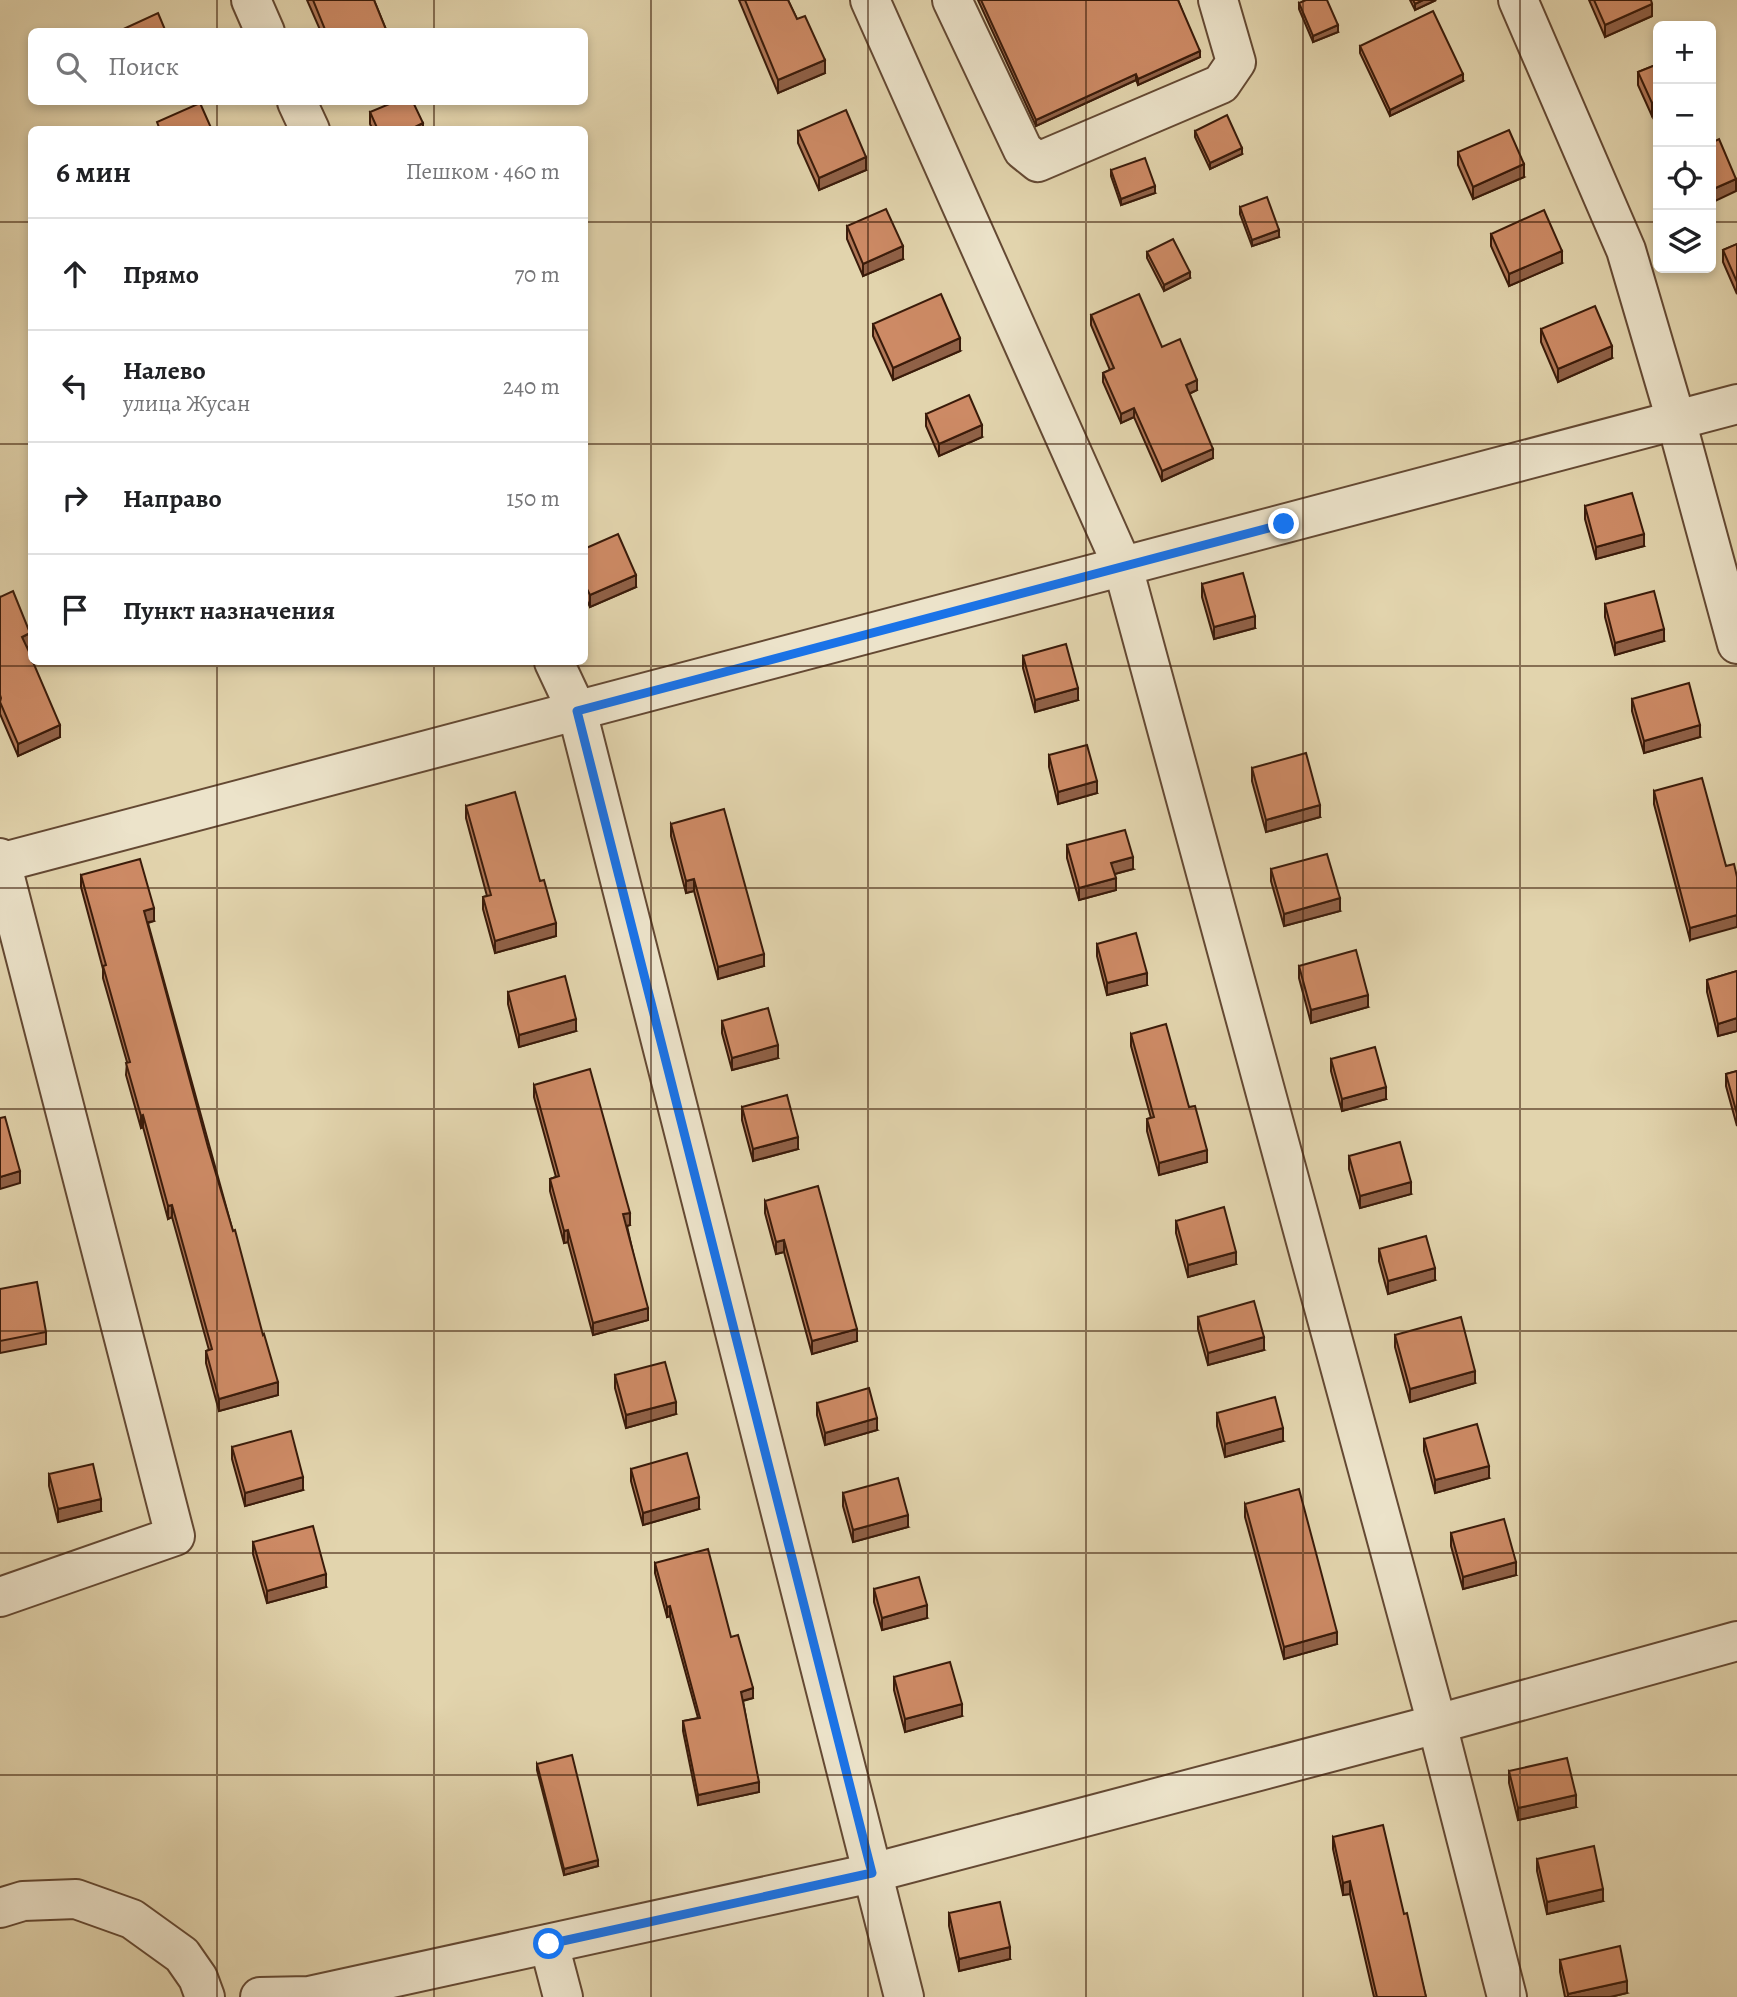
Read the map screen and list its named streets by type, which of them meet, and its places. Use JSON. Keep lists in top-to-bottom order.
{
  "page": {
    "map_buttons": ["+", "−"],
    "search": "Поиск",
    "heading": ["6 мин", "Пешком · 460 m"],
    "list": [
      ["Прямо", "70 m"],
      ["Налево", "улица Жусан", "240 m"],
      ["Направо", "150 m"],
      "Пункт назначения"
    ]
  }
}
